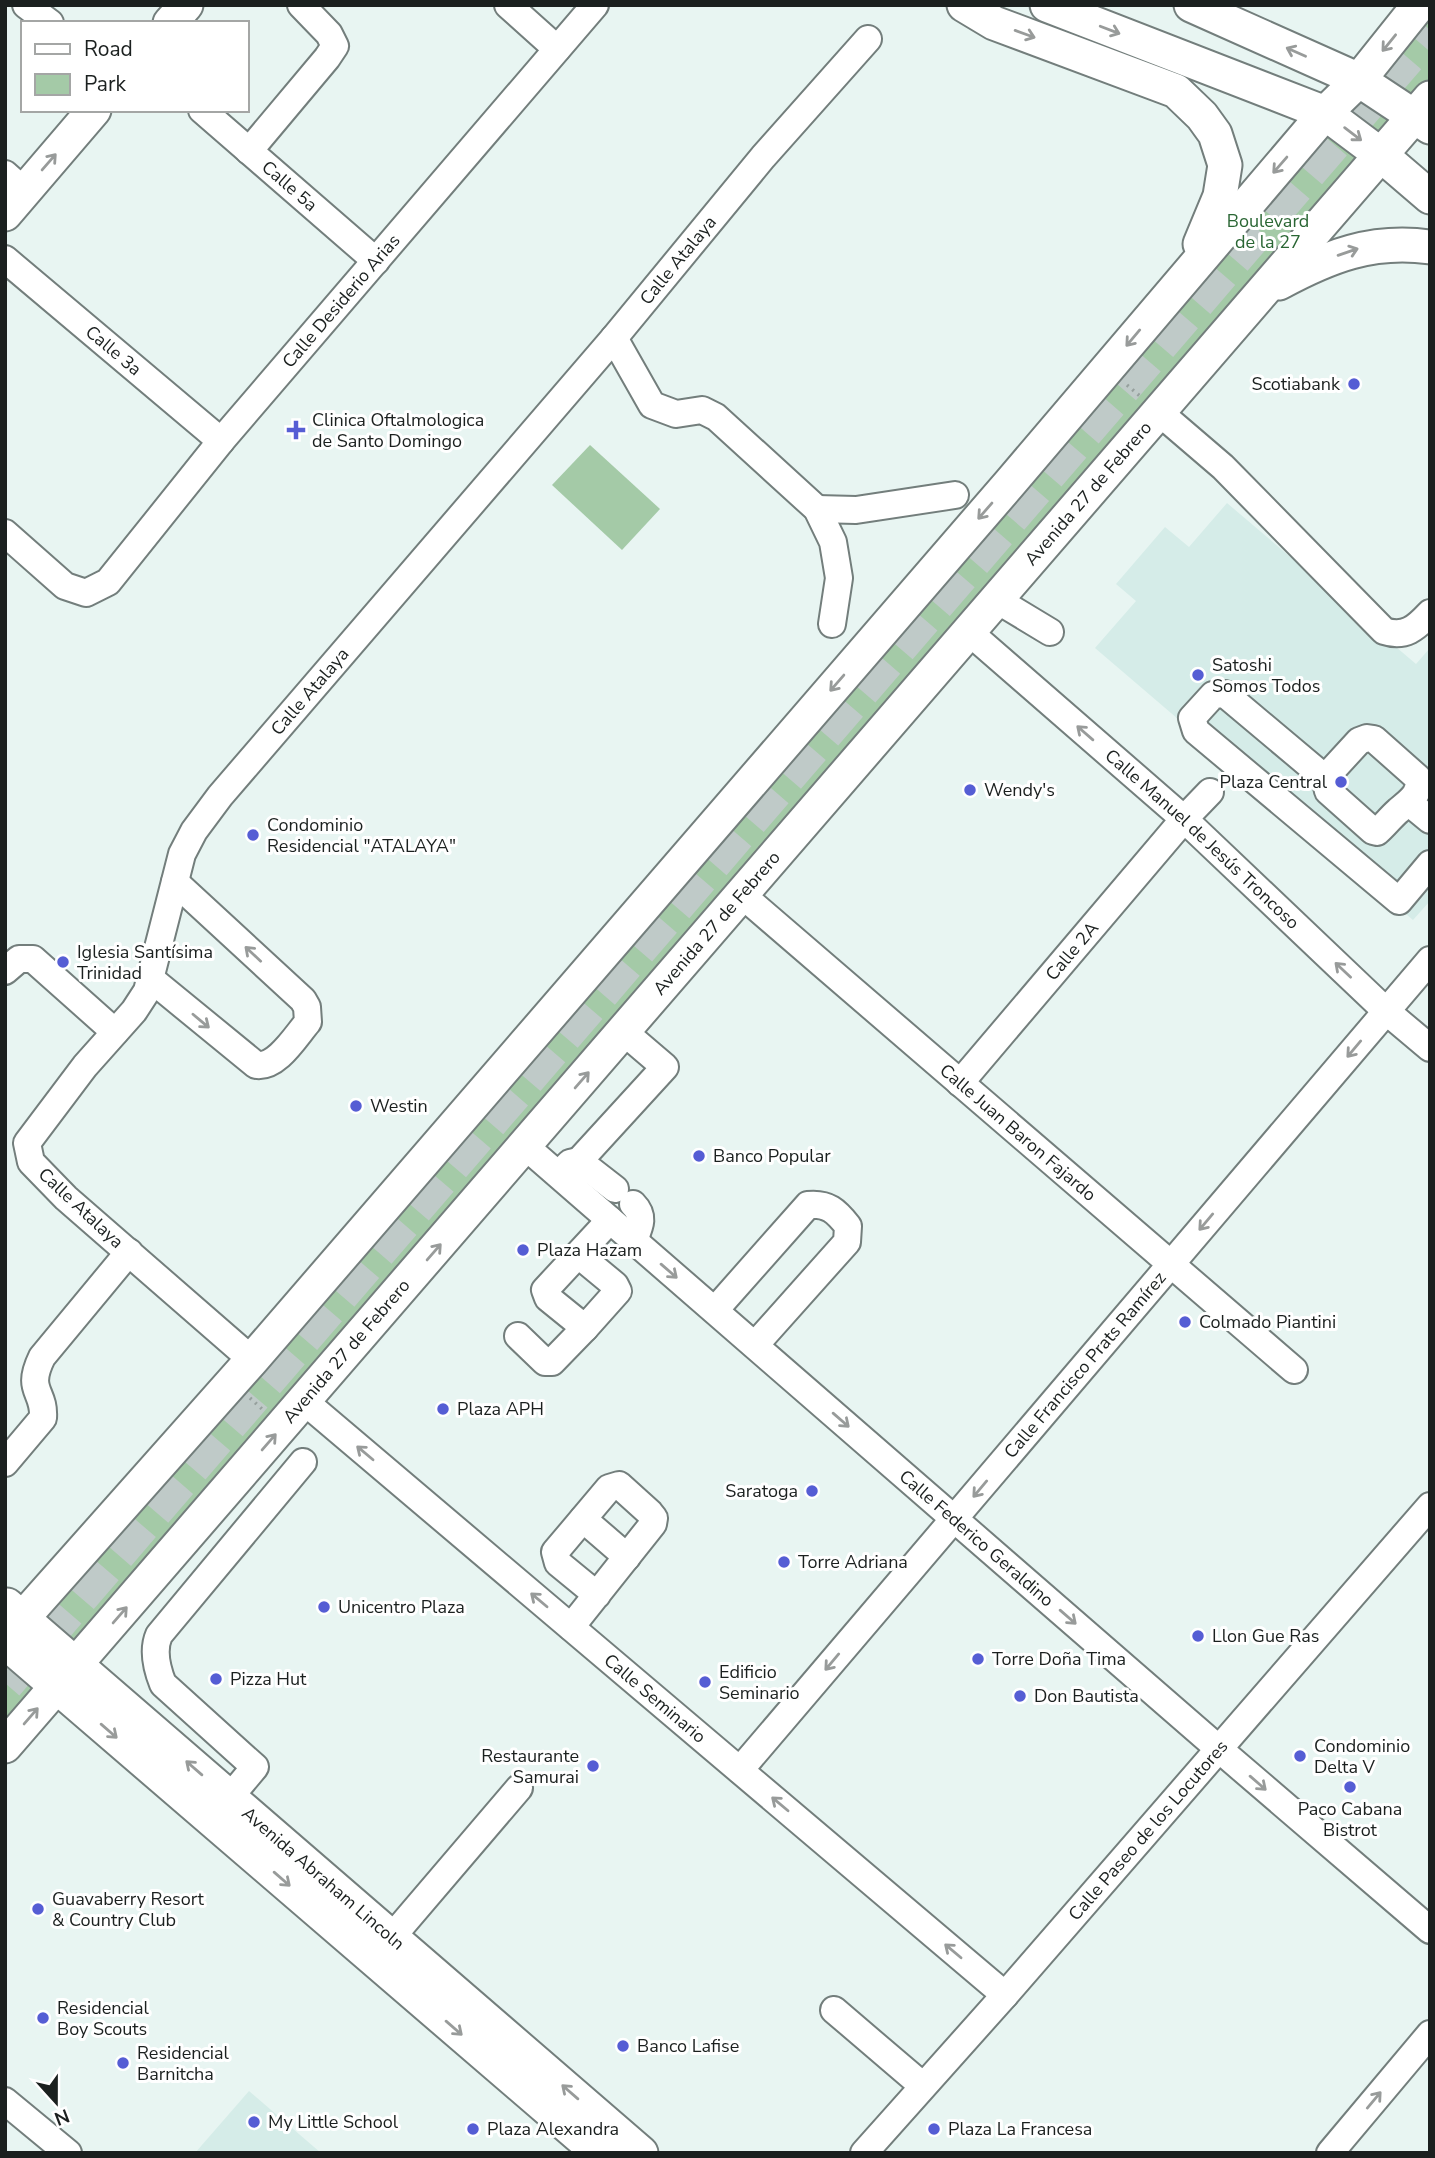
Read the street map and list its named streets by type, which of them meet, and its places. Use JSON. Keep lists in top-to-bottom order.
{
  "streets": {
    "main road": ["Avenida 27 de Febrero", "Avenida Abraham Lincoln"],
    "street": [
      "Calle 5a",
      "Calle Atalaya",
      "Calle Desiderio Arias",
      "Calle 3a",
      "Calle Manuel de Jesús Troncoso",
      "Calle 2A",
      "Calle Juan Baron Fajardo",
      "Calle Francisco Prats Ramírez",
      "Calle Federico Geraldino",
      "Calle Seminario",
      "Calle Paseo de los Locutores"
    ]
  },
  "crossings": [
    ["Calle 5a", "Calle Desiderio Arias"],
    ["Calle Desiderio Arias", "Calle 3a"],
    ["Avenida 27 de Febrero", "Calle Manuel de Jesús Troncoso"],
    ["Avenida 27 de Febrero", "Calle Juan Baron Fajardo"],
    ["Avenida 27 de Febrero", "Calle Federico Geraldino"],
    ["Avenida 27 de Febrero", "Calle Seminario"],
    ["Avenida 27 de Febrero", "Avenida Abraham Lincoln"],
    ["Calle Manuel de Jesús Troncoso", "Calle 2A"],
    ["Calle Manuel de Jesús Troncoso", "Calle Francisco Prats Ramírez"],
    ["Calle 2A", "Calle Juan Baron Fajardo"],
    ["Calle Juan Baron Fajardo", "Calle Francisco Prats Ramírez"],
    ["Calle Francisco Prats Ramírez", "Calle Federico Geraldino"],
    ["Calle Francisco Prats Ramírez", "Calle Seminario"],
    ["Calle Federico Geraldino", "Calle Paseo de los Locutores"],
    ["Calle Seminario", "Calle Paseo de los Locutores"]
  ],
  "one_way": [
    "Calle Manuel de Jesús Troncoso",
    "Calle Francisco Prats Ramírez",
    "Calle Federico Geraldino",
    "Calle Seminario"
  ],
  "parks": ["Boulevard de la 27"],
  "places": {
    "other": [
      "Scotiabank",
      "Satoshi Somos Todos",
      "Plaza Central",
      "Wendy's",
      "Condominio Residencial \"ATALAYA\"",
      "Iglesia Santísima Trinidad",
      "Westin",
      "Banco Popular",
      "Plaza Hazam",
      "Colmado Piantini",
      "Plaza APH",
      "Saratoga",
      "Torre Adriana",
      "Unicentro Plaza",
      "Llon Gue Ras",
      "Torre Doña Tima",
      "Pizza Hut",
      "Edificio Seminario",
      "Don Bautista",
      "Condominio Delta V",
      "Restaurante Samurai",
      "Paco Cabana Bistrot",
      "Guavaberry Resort & Country Club",
      "Residencial Boy Scouts",
      "Banco Lafise",
      "Residencial Barnitcha",
      "My Little School",
      "Plaza Alexandra",
      "Plaza La Francesa"
    ],
    "health": ["Clinica Oftalmologica de Santo Domingo"]
  },
  "legend": ["Road", "Park"],
  "north": "bottom"
}
